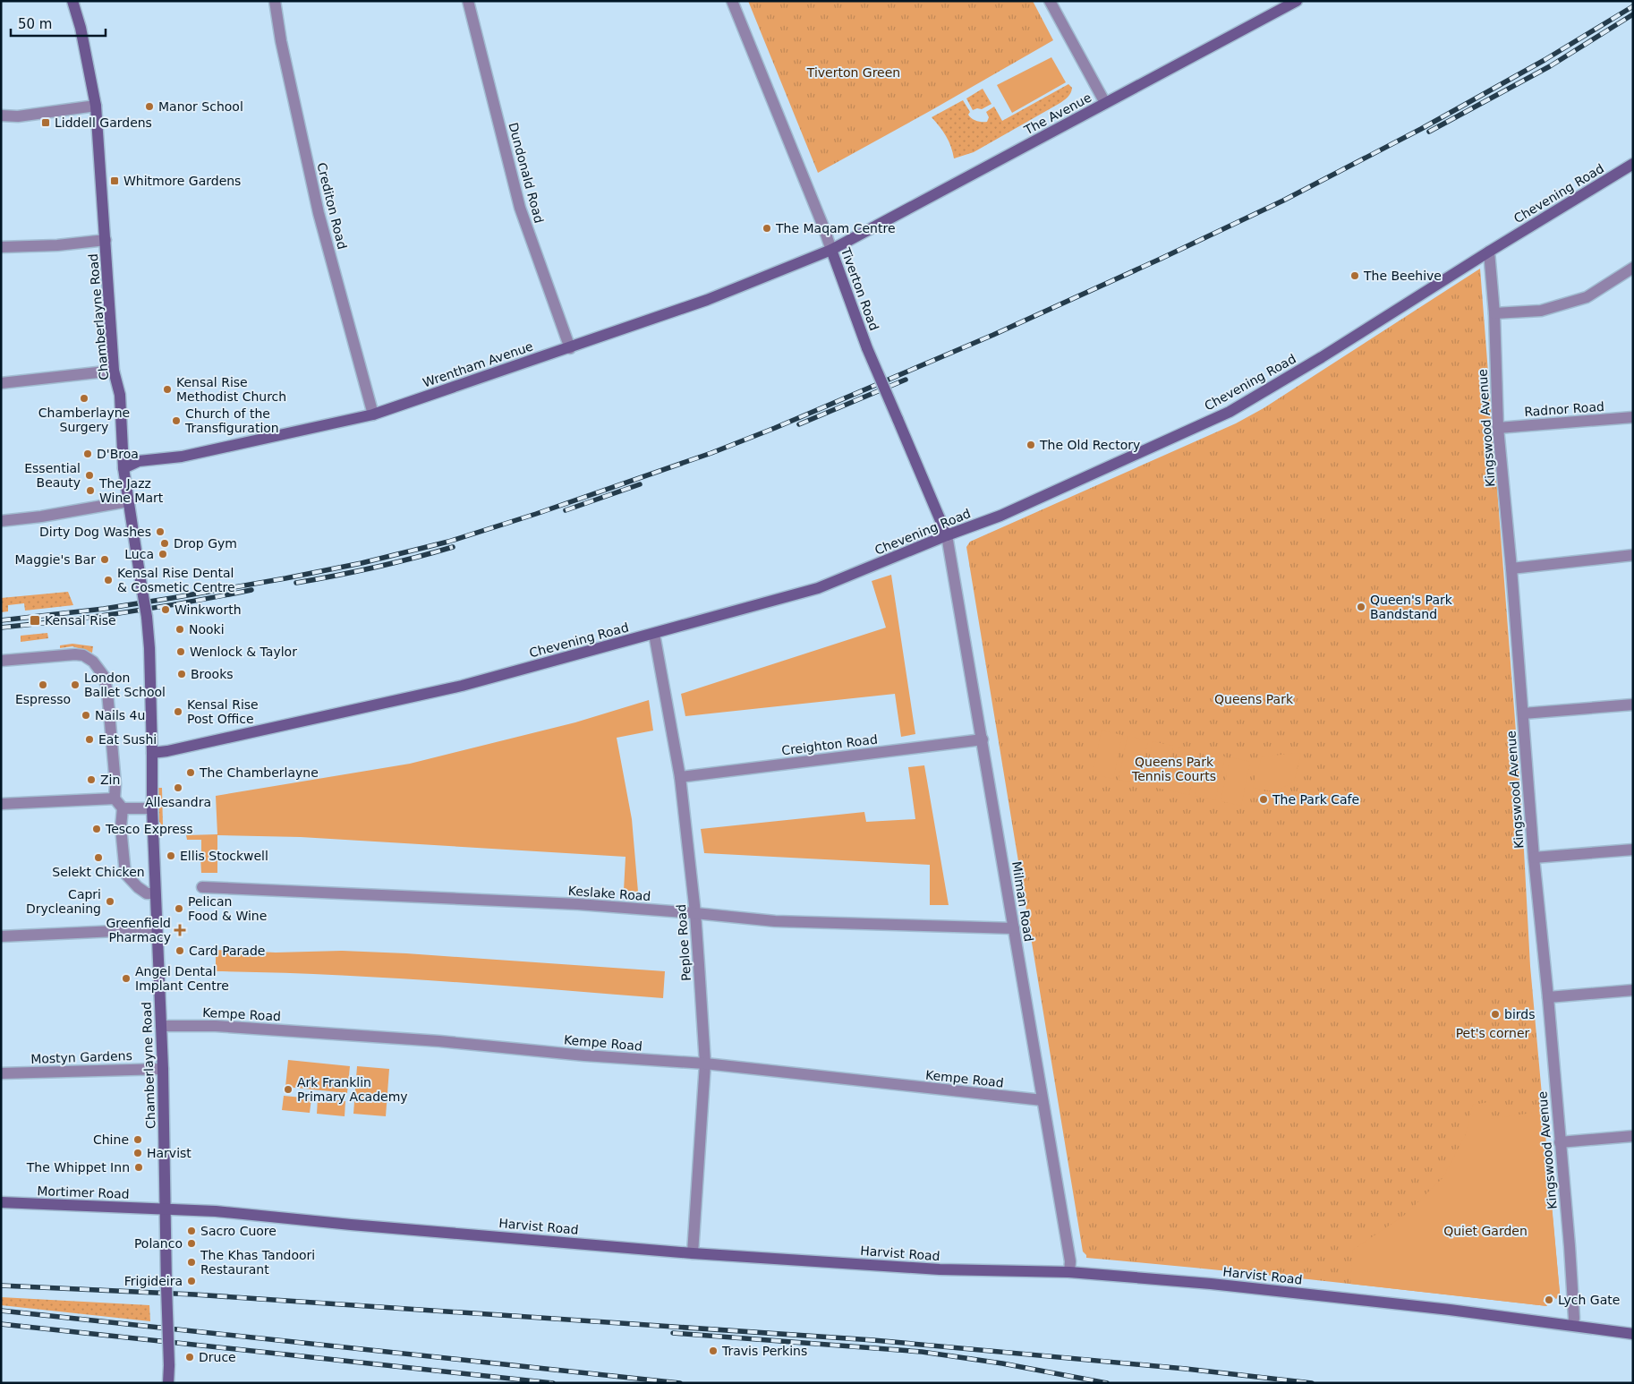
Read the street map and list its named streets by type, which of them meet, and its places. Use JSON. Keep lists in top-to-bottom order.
{
  "streets": {
    "street": [
      "The Avenue",
      "Dundonald Road",
      "Chevening Road",
      "Crediton Road",
      "Tiverton Road",
      "Chamberlayne Road",
      "Wrentham Avenue",
      "Radnor Road",
      "Kingswood Avenue",
      "Creighton Road",
      "Keslake Road",
      "Milman Road",
      "Peploe Road",
      "Kempe Road",
      "Mostyn Gardens",
      "Mortimer Road",
      "Harvist Road"
    ]
  },
  "crossings": [
    ["The Avenue", "Tiverton Road"],
    ["The Avenue", "Wrentham Avenue"],
    ["Dundonald Road", "Wrentham Avenue"],
    ["Chevening Road", "Tiverton Road"],
    ["Chevening Road", "Chamberlayne Road"],
    ["Chevening Road", "Kingswood Avenue"],
    ["Chevening Road", "Milman Road"],
    ["Chevening Road", "Peploe Road"],
    ["Crediton Road", "Wrentham Avenue"],
    ["Tiverton Road", "Wrentham Avenue"],
    ["Tiverton Road", "Milman Road"],
    ["Chamberlayne Road", "Wrentham Avenue"],
    ["Chamberlayne Road", "Kempe Road"],
    ["Chamberlayne Road", "Mostyn Gardens"],
    ["Chamberlayne Road", "Mortimer Road"],
    ["Chamberlayne Road", "Harvist Road"],
    ["Radnor Road", "Kingswood Avenue"],
    ["Kingswood Avenue", "Harvist Road"],
    ["Creighton Road", "Milman Road"],
    ["Creighton Road", "Peploe Road"],
    ["Keslake Road", "Milman Road"],
    ["Keslake Road", "Peploe Road"],
    ["Milman Road", "Kempe Road"],
    ["Milman Road", "Harvist Road"],
    ["Peploe Road", "Kempe Road"],
    ["Peploe Road", "Harvist Road"],
    ["Mortimer Road", "Harvist Road"]
  ],
  "parks": [
    "Tiverton Green",
    "Queens Park",
    "Queens Park Tennis Courts",
    "Pet's corner",
    "Quiet Garden"
  ],
  "places": {
    "other": [
      "Manor School",
      "The Maqam Centre",
      "The Beehive",
      "Kensal Rise Methodist Church",
      "Chamberlayne Surgery",
      "Church of the Transfiguration",
      "The Old Rectory",
      "D'Broa",
      "Essential Beauty",
      "The Jazz Wine Mart",
      "Dirty Dog Washes",
      "Drop Gym",
      "Luca",
      "Maggie's Bar",
      "Kensal Rise Dental & Cosmetic Centre",
      "Queen's Park Bandstand",
      "Winkworth",
      "Nooki",
      "Wenlock & Taylor",
      "Brooks",
      "Espresso",
      "London Ballet School",
      "Kensal Rise Post Office",
      "Nails 4u",
      "Eat Sushi",
      "The Chamberlayne",
      "Zin",
      "Allesandra",
      "The Park Cafe",
      "Tesco Express",
      "Ellis Stockwell",
      "Selekt Chicken",
      "Capri Drycleaning",
      "Pelican Food & Wine",
      "Card Parade",
      "Angel Dental Implant Centre",
      "birds",
      "Ark Franklin Primary Academy",
      "Chine",
      "Harvist",
      "The Whippet Inn",
      "Sacro Cuore",
      "Polanco",
      "The Khas Tandoori Restaurant",
      "Frigideira",
      "Lych Gate",
      "Travis Perkins",
      "Druce"
    ],
    "transit": ["Liddell Gardens", "Whitmore Gardens", "Kensal Rise"],
    "health": ["Greenfield Pharmacy"]
  },
  "scale_bar": "50 m"
}
